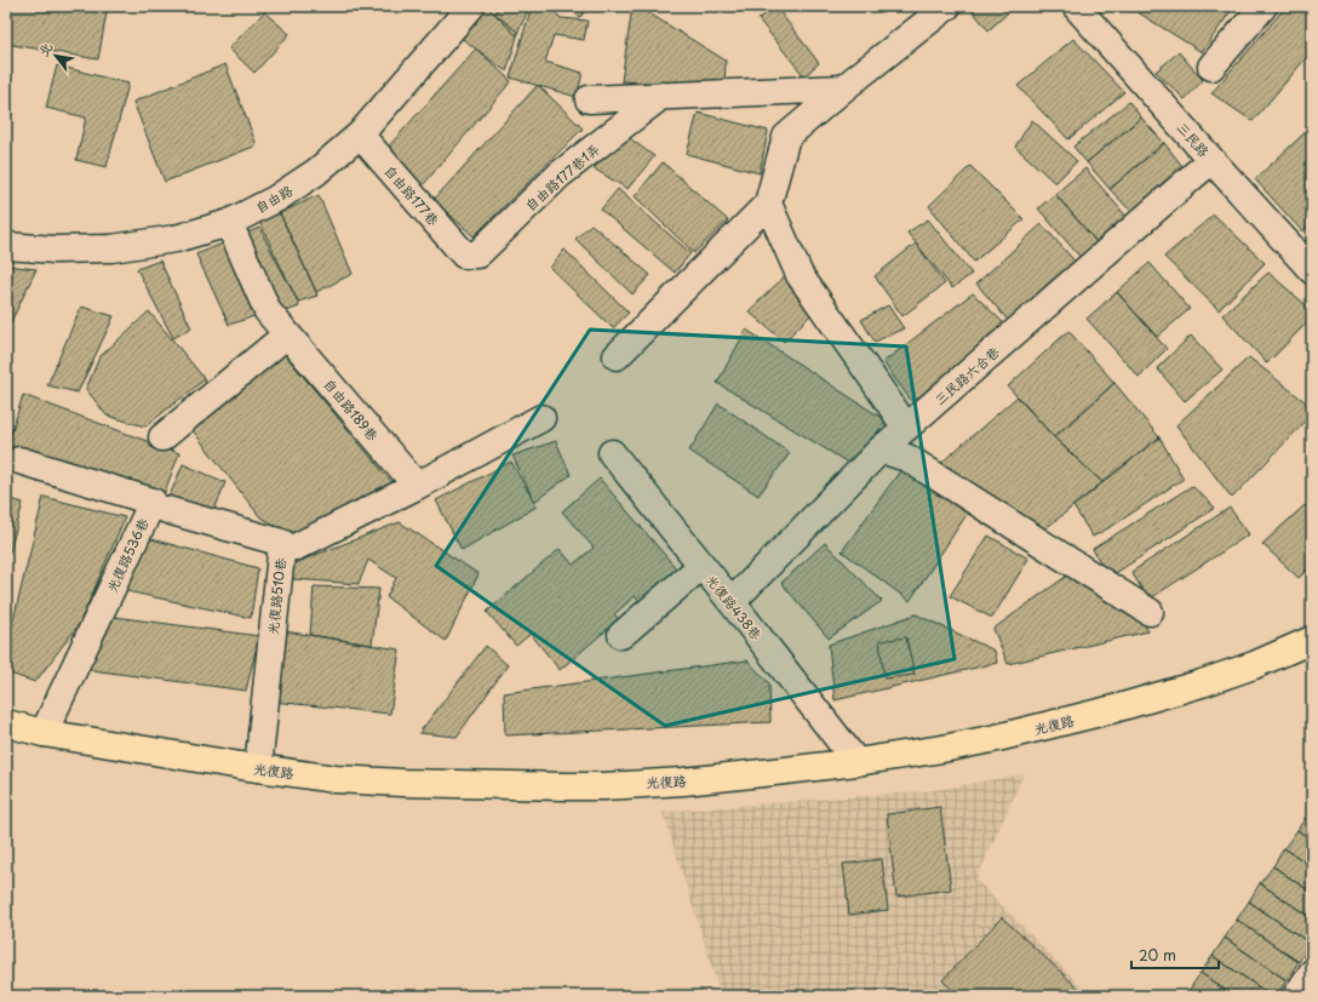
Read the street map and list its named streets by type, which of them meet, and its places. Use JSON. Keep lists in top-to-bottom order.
{
  "streets": {
    "main road": ["光復路"],
    "street": [
      "三民路",
      "自由路177巷1弄",
      "自由路177巷",
      "自由路",
      "三民路六合巷",
      "自由路189巷",
      "光復路536巷",
      "光復路510巷",
      "光復路438巷"
    ]
  },
  "crossings": [
    ["三民路", "三民路六合巷"],
    ["自由路177巷1弄", "自由路177巷"],
    ["自由路177巷", "自由路"],
    ["自由路", "自由路189巷"],
    ["三民路六合巷", "光復路438巷"],
    ["光復路536巷", "光復路"],
    ["光復路510巷", "光復路"],
    ["光復路438巷", "光復路"]
  ],
  "scale_bar": "20 m",
  "north": "top left"
}
